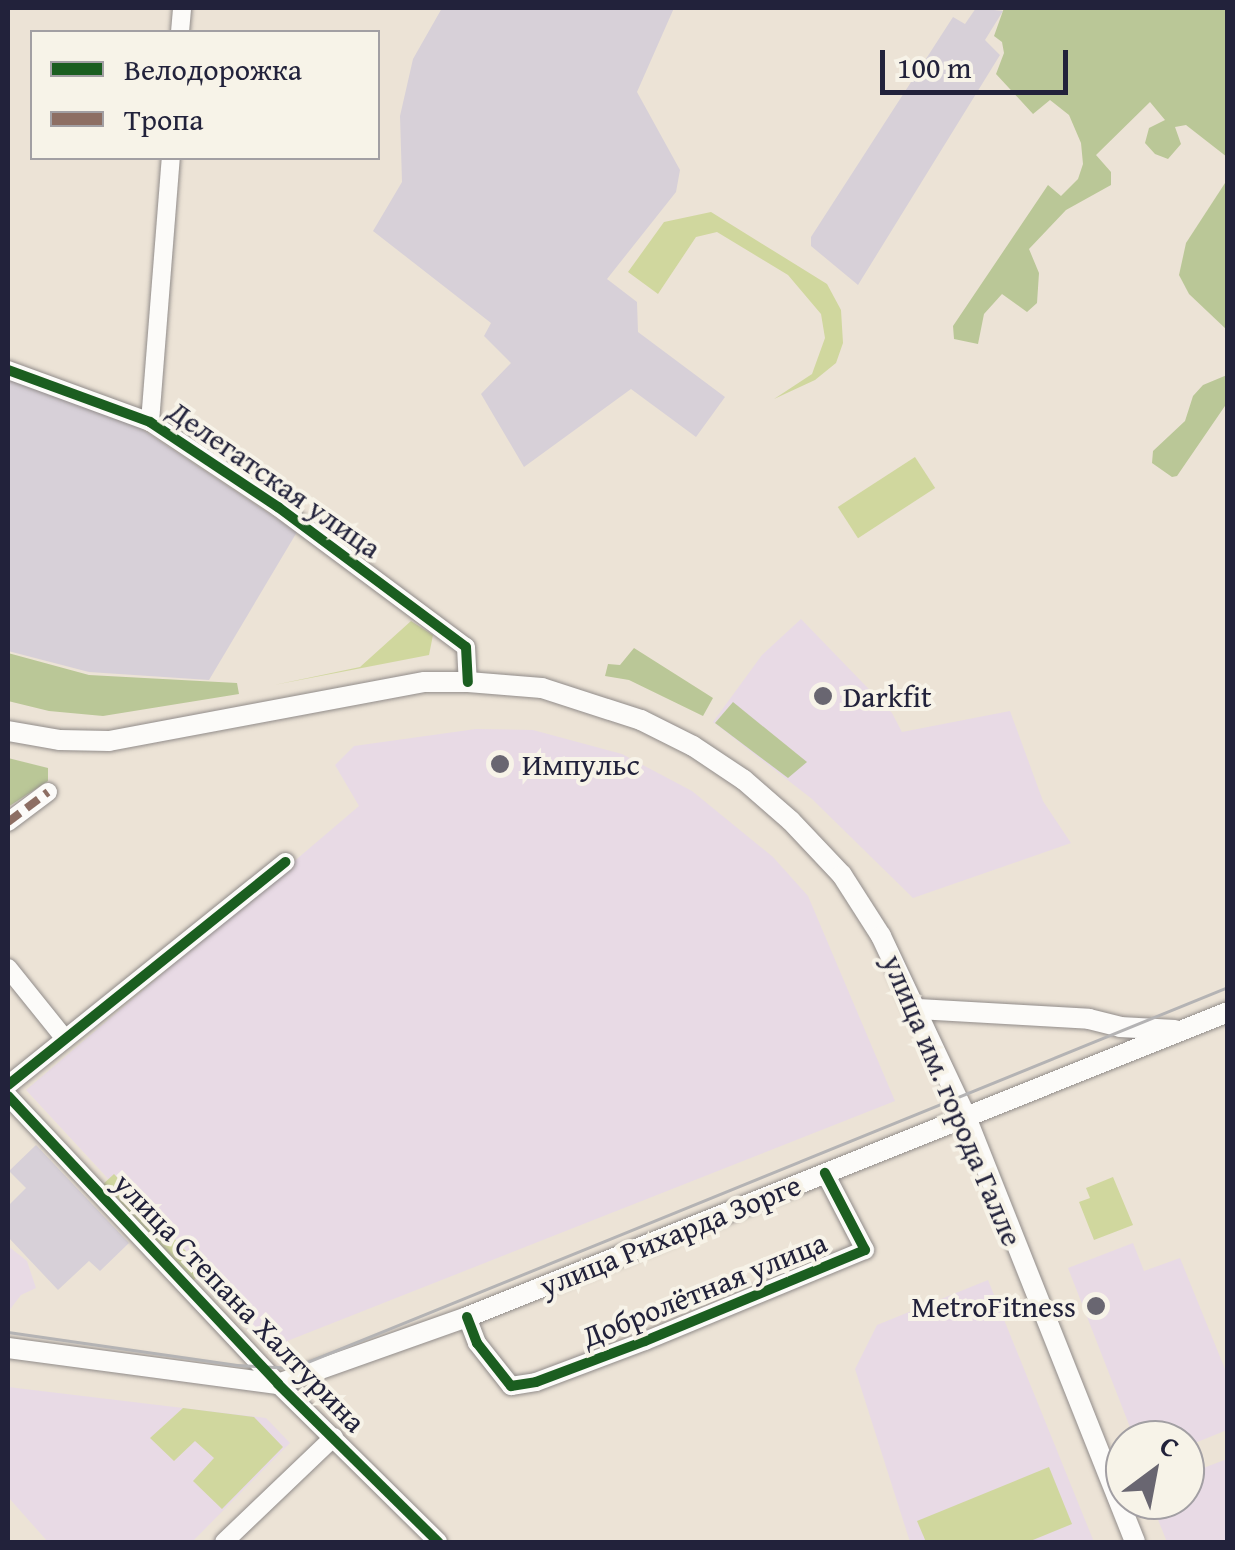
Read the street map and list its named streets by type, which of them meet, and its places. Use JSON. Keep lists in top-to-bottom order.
{
  "streets": {
    "main road": ["улица им. города Галле", "улица Рихарда Зорге"],
    "street": ["Делегатская улица", "Добролётная улица", "улица Степана Халтурина"]
  },
  "crossings": [
    ["Делегатская улица", "улица им. города Галле"],
    ["улица им. города Галле", "улица Рихарда Зорге"],
    ["улица Рихарда Зорге", "Добролётная улица"],
    ["улица Рихарда Зорге", "улица Степана Халтурина"]
  ],
  "places": ["Darkfit", "Импульс", "MetroFitness"],
  "legend": ["Велодорожка", "Тропа"],
  "scale_bar": "100 m",
  "north": "top right"
}
